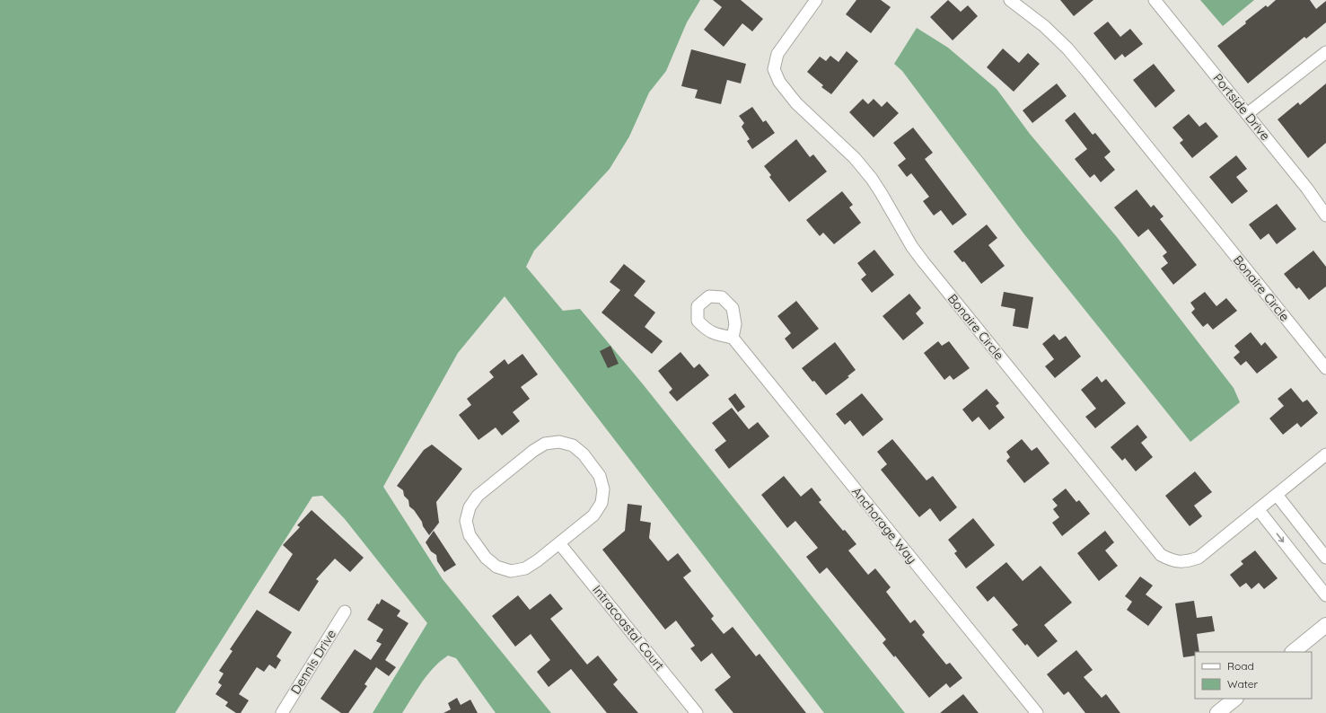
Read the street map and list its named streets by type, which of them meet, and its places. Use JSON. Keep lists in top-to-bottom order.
{
  "streets": {
    "street": [
      "Portside Drive",
      "Bonaire Circle",
      "Anchorage Way",
      "Intracoastal Court",
      "Dennis Drive"
    ]
  },
  "legend": ["Road", "Water"]
}
